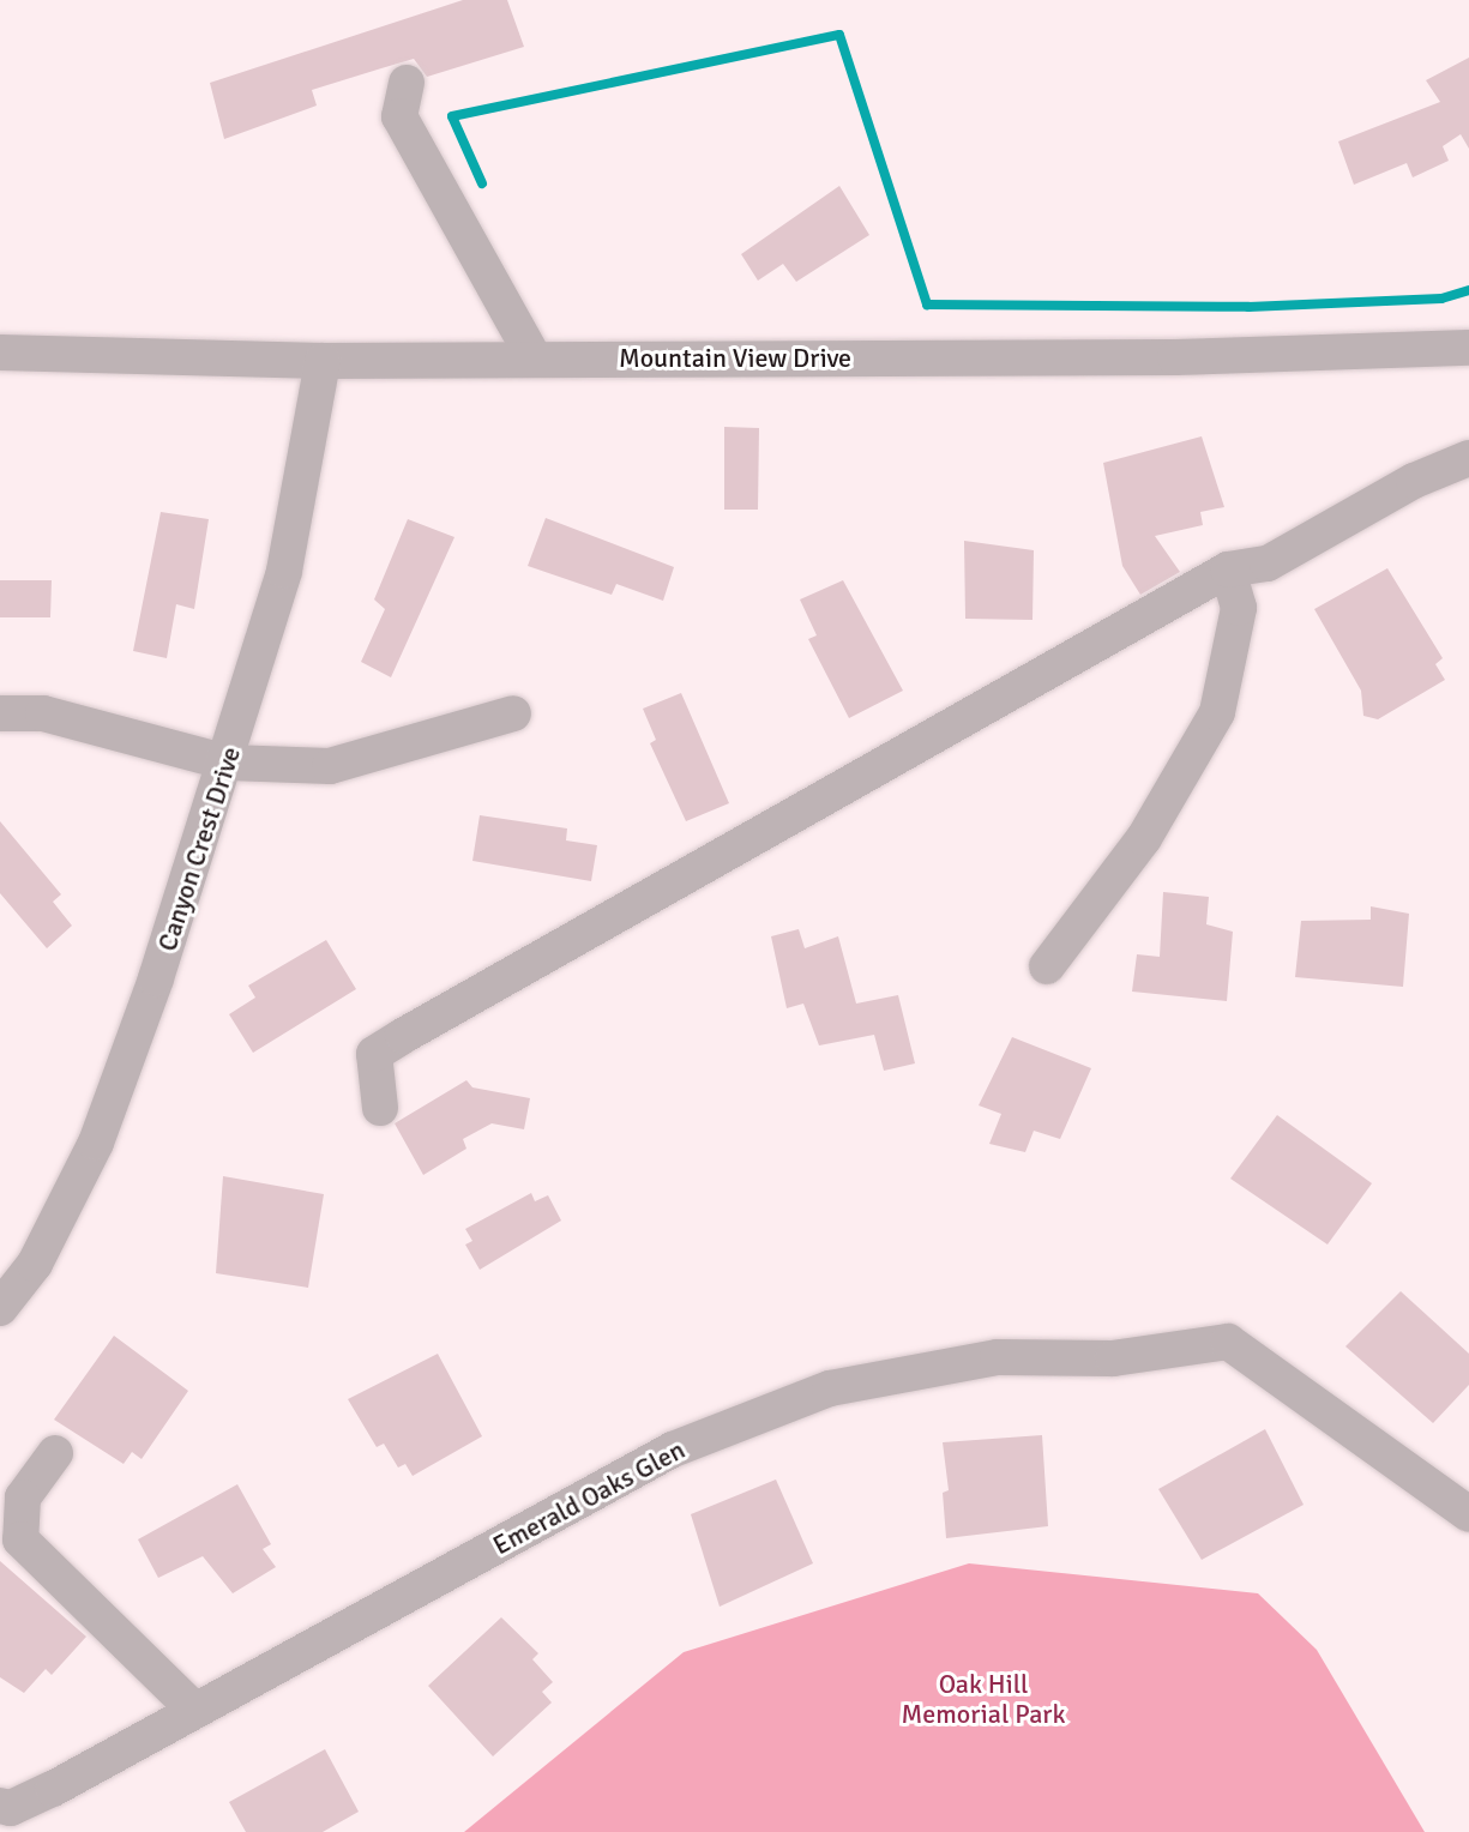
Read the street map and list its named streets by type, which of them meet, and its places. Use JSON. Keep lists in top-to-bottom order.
{
  "streets": {
    "street": ["Mountain View Drive", "Canyon Crest Drive", "Emerald Oaks Glen"]
  },
  "crossings": [
    ["Mountain View Drive", "Canyon Crest Drive"]
  ],
  "parks": ["Oak Hill Memorial Park"]
}
